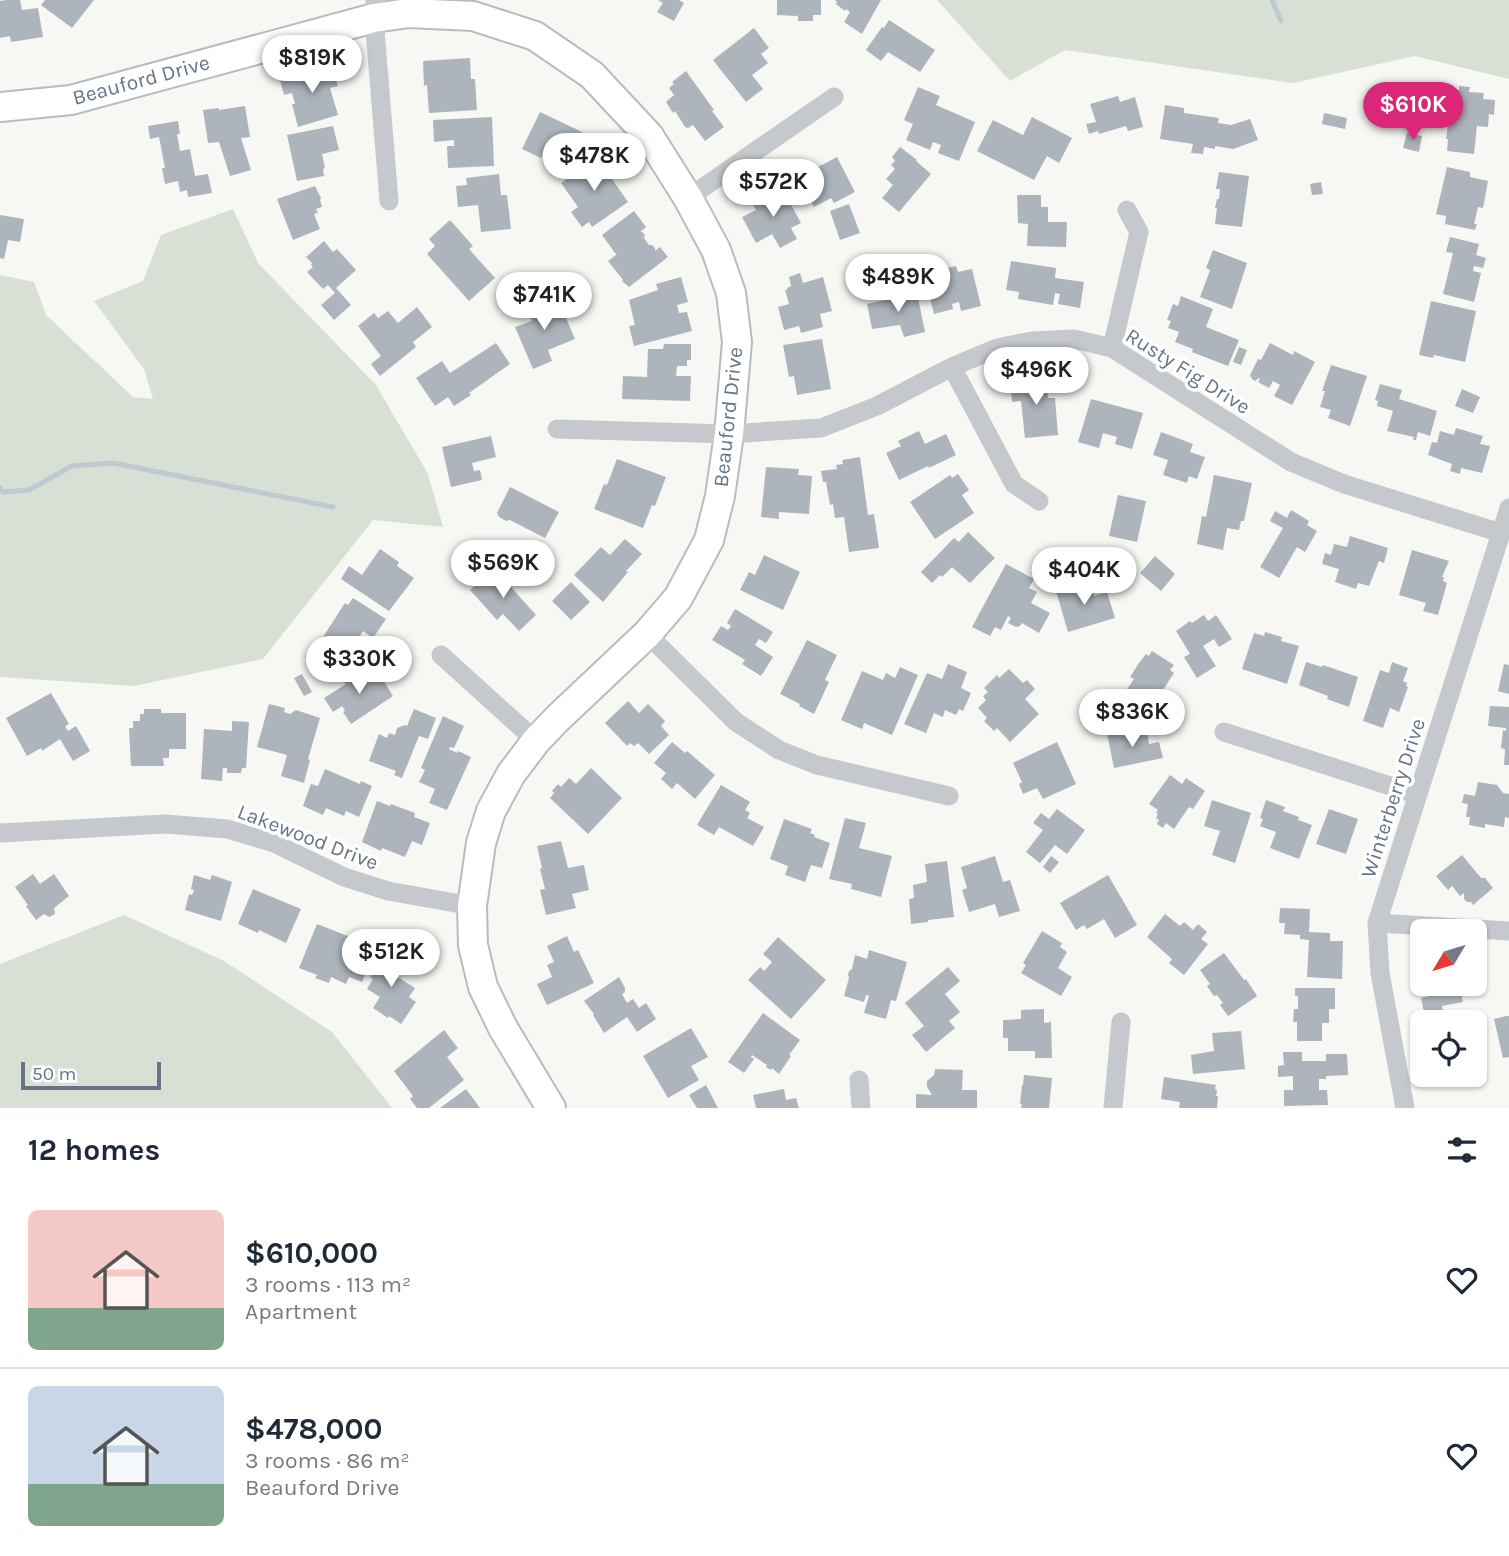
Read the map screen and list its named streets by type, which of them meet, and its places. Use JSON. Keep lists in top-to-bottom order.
{
  "streets": {
    "street": [
      "Beauford Drive",
      "Rusty Fig Drive",
      "Winterberry Drive",
      "Lakewood Drive"
    ]
  },
  "crossings": [
    ["Beauford Drive", "Rusty Fig Drive"],
    ["Beauford Drive", "Lakewood Drive"],
    ["Rusty Fig Drive", "Winterberry Drive"]
  ],
  "scale_bar": "50 m",
  "north": "bottom left",
  "page": {
    "price": [
      "$819K",
      "$610K",
      "$478K",
      "$572K",
      "$489K",
      "$741K",
      "$496K",
      "$569K",
      "$404K",
      "$330K",
      "$836K",
      "$512K"
    ],
    "scale": "50 m",
    "heading": "12 homes",
    "list": [
      {
        "name": "$610,000",
        "note": "3 rooms · 113 m² · Apartment"
      },
      {
        "name": "$478,000",
        "note": "3 rooms · 86 m² · Beauford Drive"
      }
    ]
  }
}
